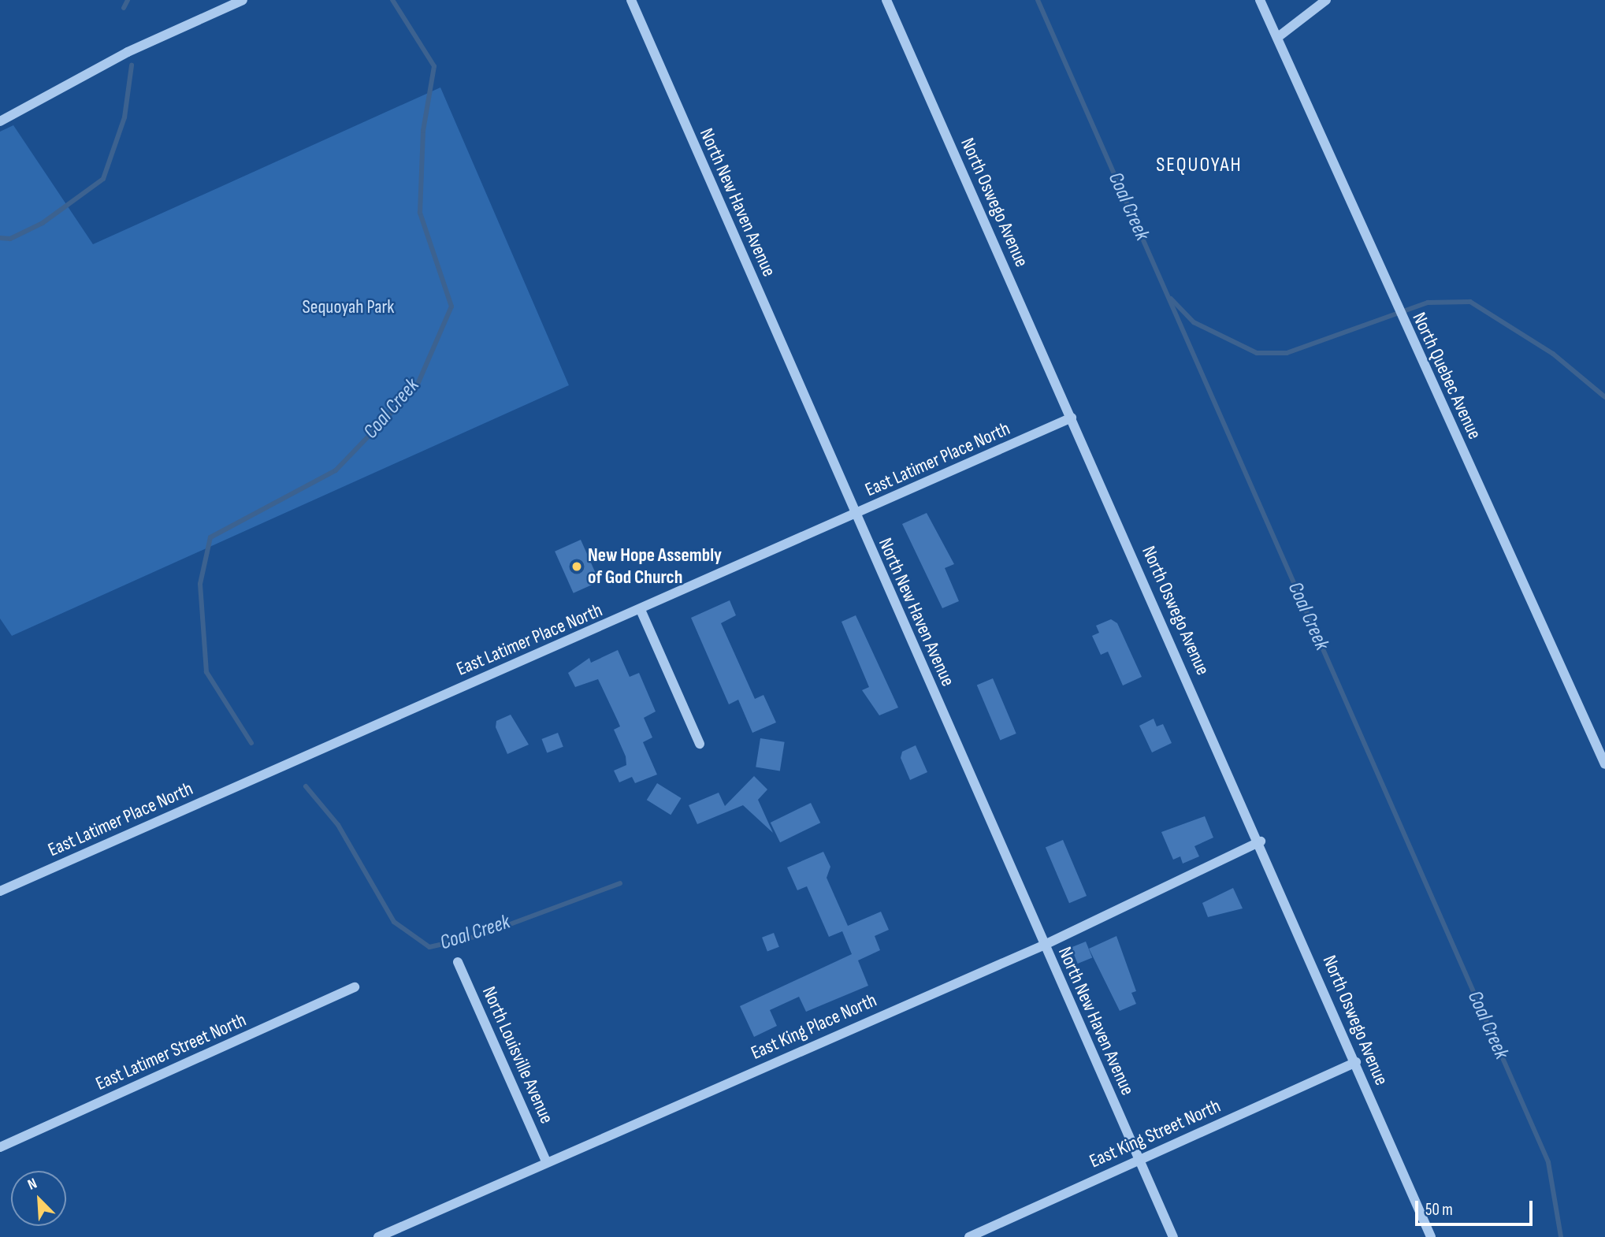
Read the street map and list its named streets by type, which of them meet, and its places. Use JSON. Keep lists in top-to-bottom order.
{
  "streets": {
    "street": [
      "North New Haven Avenue",
      "North Oswego Avenue",
      "North Quebec Avenue",
      "East Latimer Place North",
      "East King Place North",
      "East Latimer Street North",
      "North Louisville Avenue",
      "East King Street North"
    ]
  },
  "crossings": [
    ["North New Haven Avenue", "East Latimer Place North"],
    ["North New Haven Avenue", "East King Place North"],
    ["North New Haven Avenue", "East King Street North"],
    ["North Oswego Avenue", "East Latimer Place North"],
    ["North Oswego Avenue", "East King Place North"],
    ["North Oswego Avenue", "East King Street North"],
    ["East King Place North", "North Louisville Avenue"]
  ],
  "districts": ["SEQUOYAH"],
  "water": ["Coal Creek"],
  "parks": ["Sequoyah Park"],
  "places": ["New Hope Assembly of God Church"],
  "scale_bar": "50 m",
  "north": "top left"
}
